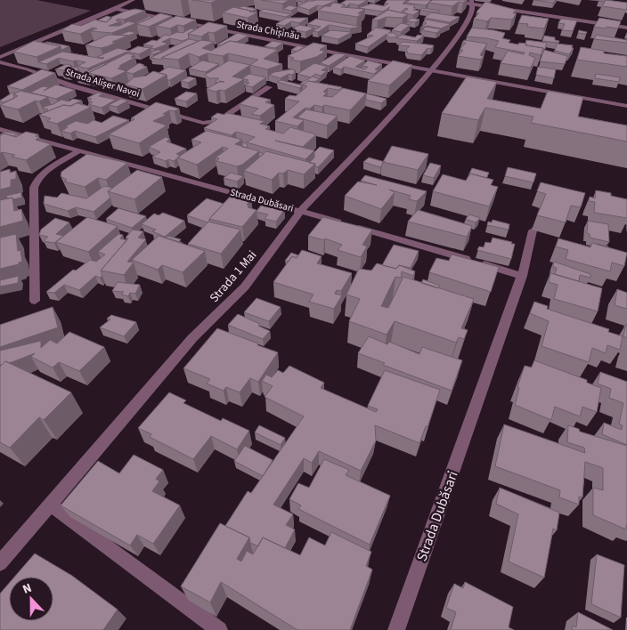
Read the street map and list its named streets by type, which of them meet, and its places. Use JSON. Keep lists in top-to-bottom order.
{
  "streets": {
    "street": [
      "Strada Chișinău",
      "Strada Alișer Navoi",
      "Strada Dubăsari",
      "Strada 1 Mai"
    ]
  },
  "crossings": [
    ["Strada Chișinău", "Strada 1 Mai"],
    ["Strada Dubăsari", "Strada 1 Mai"]
  ],
  "north": "top"
}
